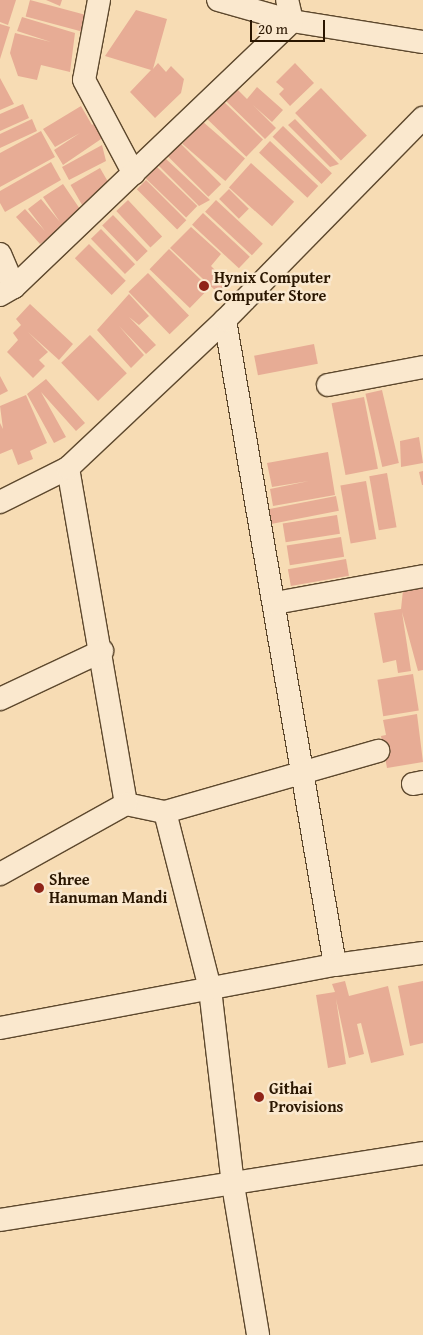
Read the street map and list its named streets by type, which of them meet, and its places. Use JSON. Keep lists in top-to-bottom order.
{
  "places": ["Hynix Computer Computer Store", "Shree Hanuman Mandi", "Githai Provisions"],
  "scale_bar": "20 m"
}
